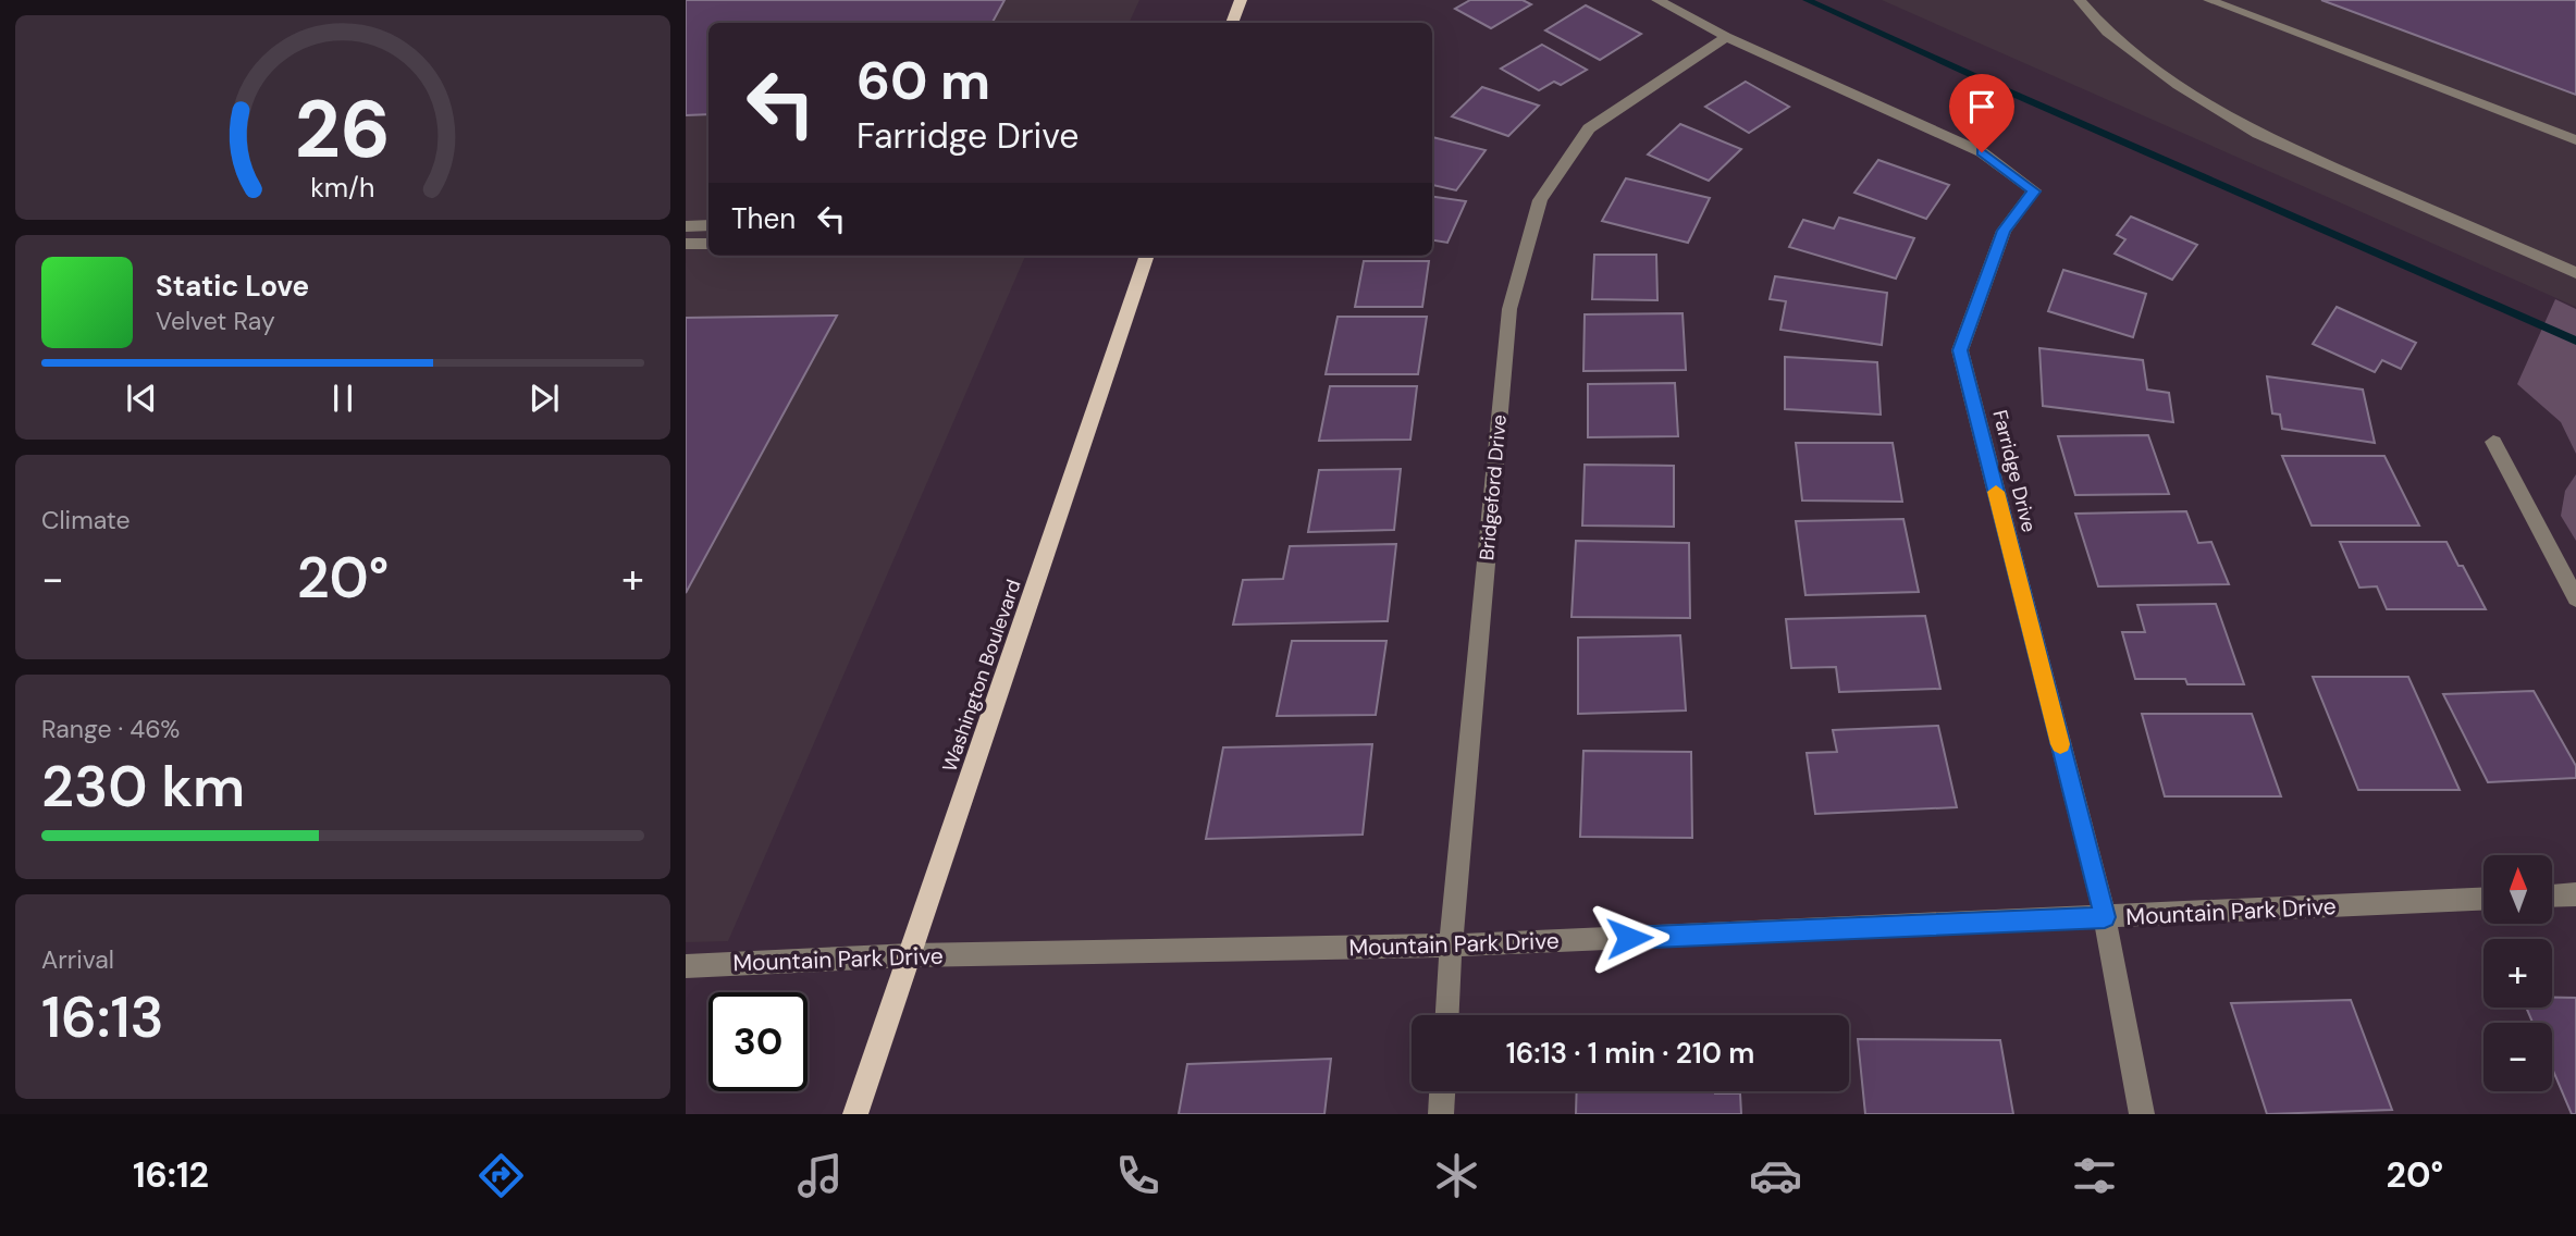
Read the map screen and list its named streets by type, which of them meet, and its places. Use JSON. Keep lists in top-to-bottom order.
{
  "streets": {
    "main road": ["Washington Boulevard"],
    "street": ["Farridge Drive", "Bridgeford Drive", "Mountain Park Drive"]
  },
  "crossings": [
    ["Farridge Drive", "Bridgeford Drive"],
    ["Farridge Drive", "Mountain Park Drive"],
    ["Bridgeford Drive", "Mountain Park Drive"],
    ["Washington Boulevard", "Mountain Park Drive"]
  ],
  "north": "top",
  "page": {
    "turn": ["60 m", "Farridge Drive"],
    "then": "Then",
    "song": ["Static Love", "Velvet Ray"],
    "tile": [
      "Climate",
      ["Range · 46%", "230 km"],
      ["Arrival", "16:13"]
    ],
    "heat": ["−", "20°", "+"],
    "map_buttons": ["+", "−"],
    "limit": "30",
    "trip": "16:13 · 1 min · 210 m",
    "tabs": ["16:12", "20°"],
    "gauge": ["26", "km/h"]
  }
}
